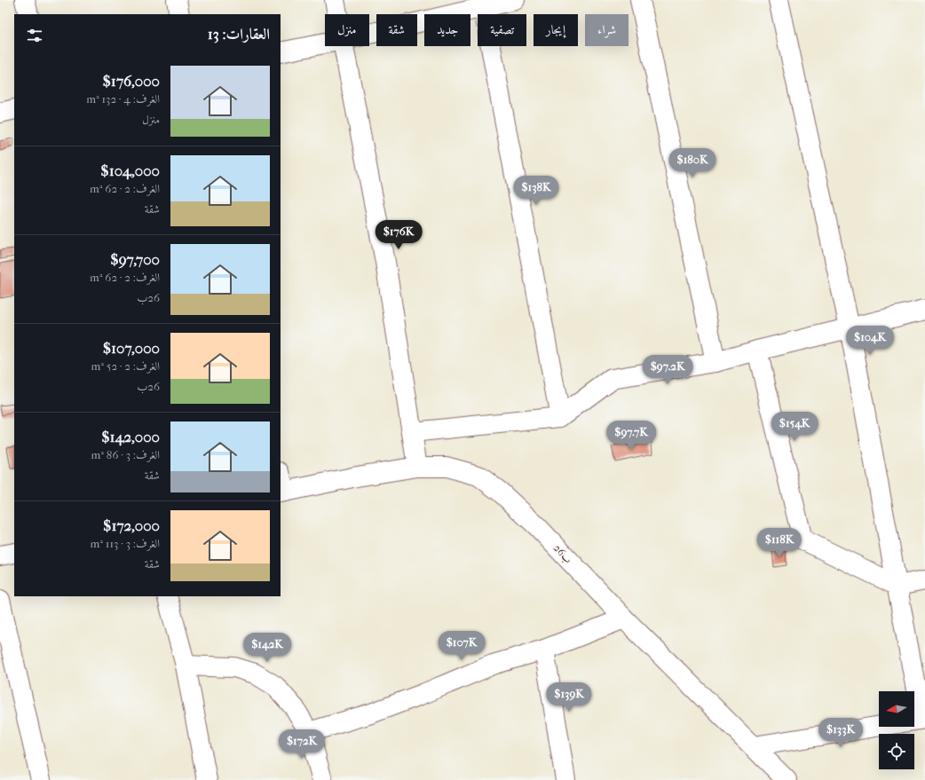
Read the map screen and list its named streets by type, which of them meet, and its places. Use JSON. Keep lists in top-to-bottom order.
{
  "streets": {
    "main road": ["26ب"]
  },
  "north": "left",
  "page": {
    "chip": [
      "شراء",
      "إيجار",
      "تصفية",
      "جديد",
      "شقة",
      "منزل"
    ],
    "heading": "العقارات: 13",
    "list": [
      {
        "name": "$176,000",
        "note": "الغرف: 4 · 132 m² · منزل"
      },
      {
        "name": "$104,000",
        "note": "الغرف: 2 · 62 m² · شقة"
      },
      {
        "name": "$97,700",
        "note": "الغرف: 2 · 62 m² · 26ب"
      },
      {
        "name": "$107,000",
        "note": "الغرف: 2 · 52 m² · 26ب"
      },
      {
        "name": "$142,000",
        "note": "الغرف: 3 · 86 m² · شقة"
      },
      {
        "name": "$172,000",
        "note": "الغرف: 3 · 113 m² · شقة"
      }
    ],
    "price": [
      "$180K",
      "$138K",
      "$176K",
      "$104K",
      "$97.2K",
      "$154K",
      "$97.7K",
      "$118K",
      "$107K",
      "$142K",
      "$139K",
      "$133K",
      "$172K"
    ]
  }
}
